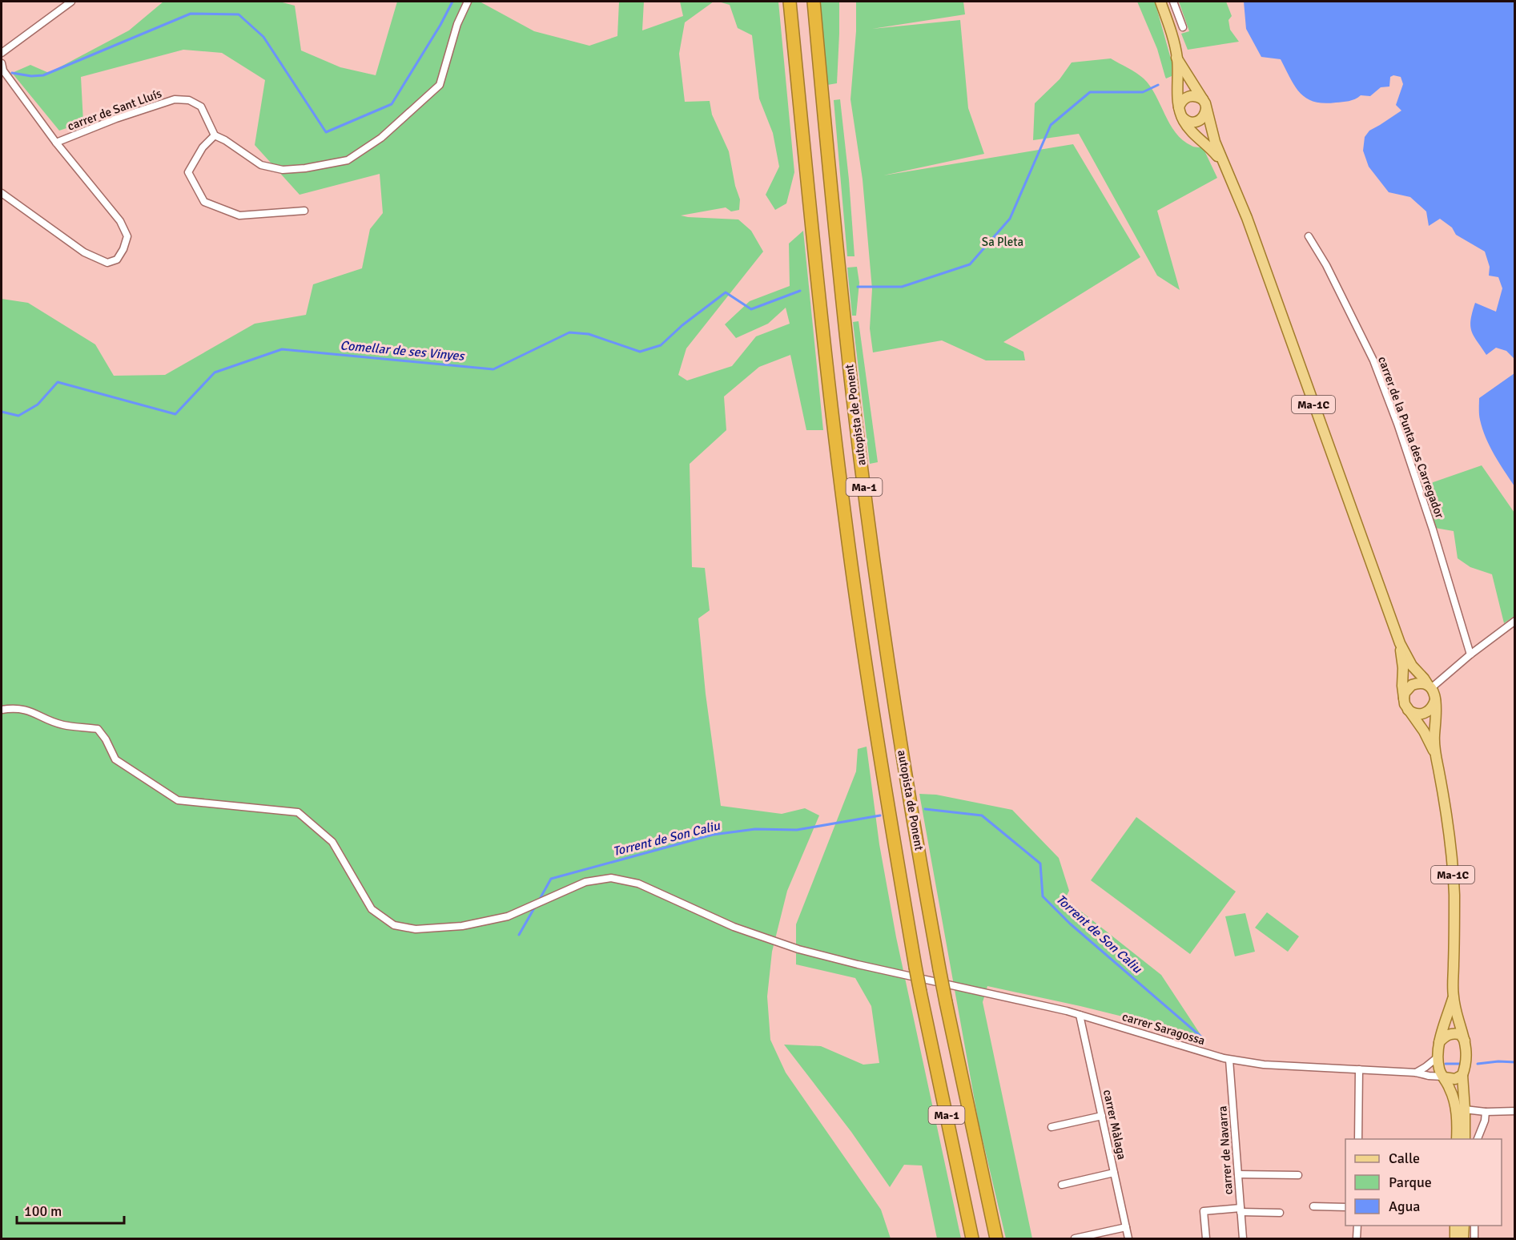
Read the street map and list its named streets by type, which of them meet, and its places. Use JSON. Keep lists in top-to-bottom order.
{
  "streets": {
    "highway": ["autopista de Ponent", "Ma-1"],
    "main road": ["Ma-1C"],
    "street": [
      "carrer de Sant Lluís",
      "carrer de la Punta des Carregador",
      "carrer Saragossa",
      "carrer Màlaga",
      "carrer de Navarra"
    ]
  },
  "crossings": [
    ["Ma-1C", "carrer Saragossa"],
    ["autopista de Ponent", "Ma-1"],
    ["autopista de Ponent", "carrer Saragossa"],
    ["Ma-1", "carrer Saragossa"],
    ["carrer Saragossa", "carrer Màlaga"],
    ["carrer Saragossa", "carrer de Navarra"]
  ],
  "water": ["Comellar de ses Vinyes", "Torrent de Son Caliu"],
  "parks": ["Sa Pleta"],
  "legend": ["Calle", "Parque", "Agua"],
  "scale_bar": "100 m"
}
